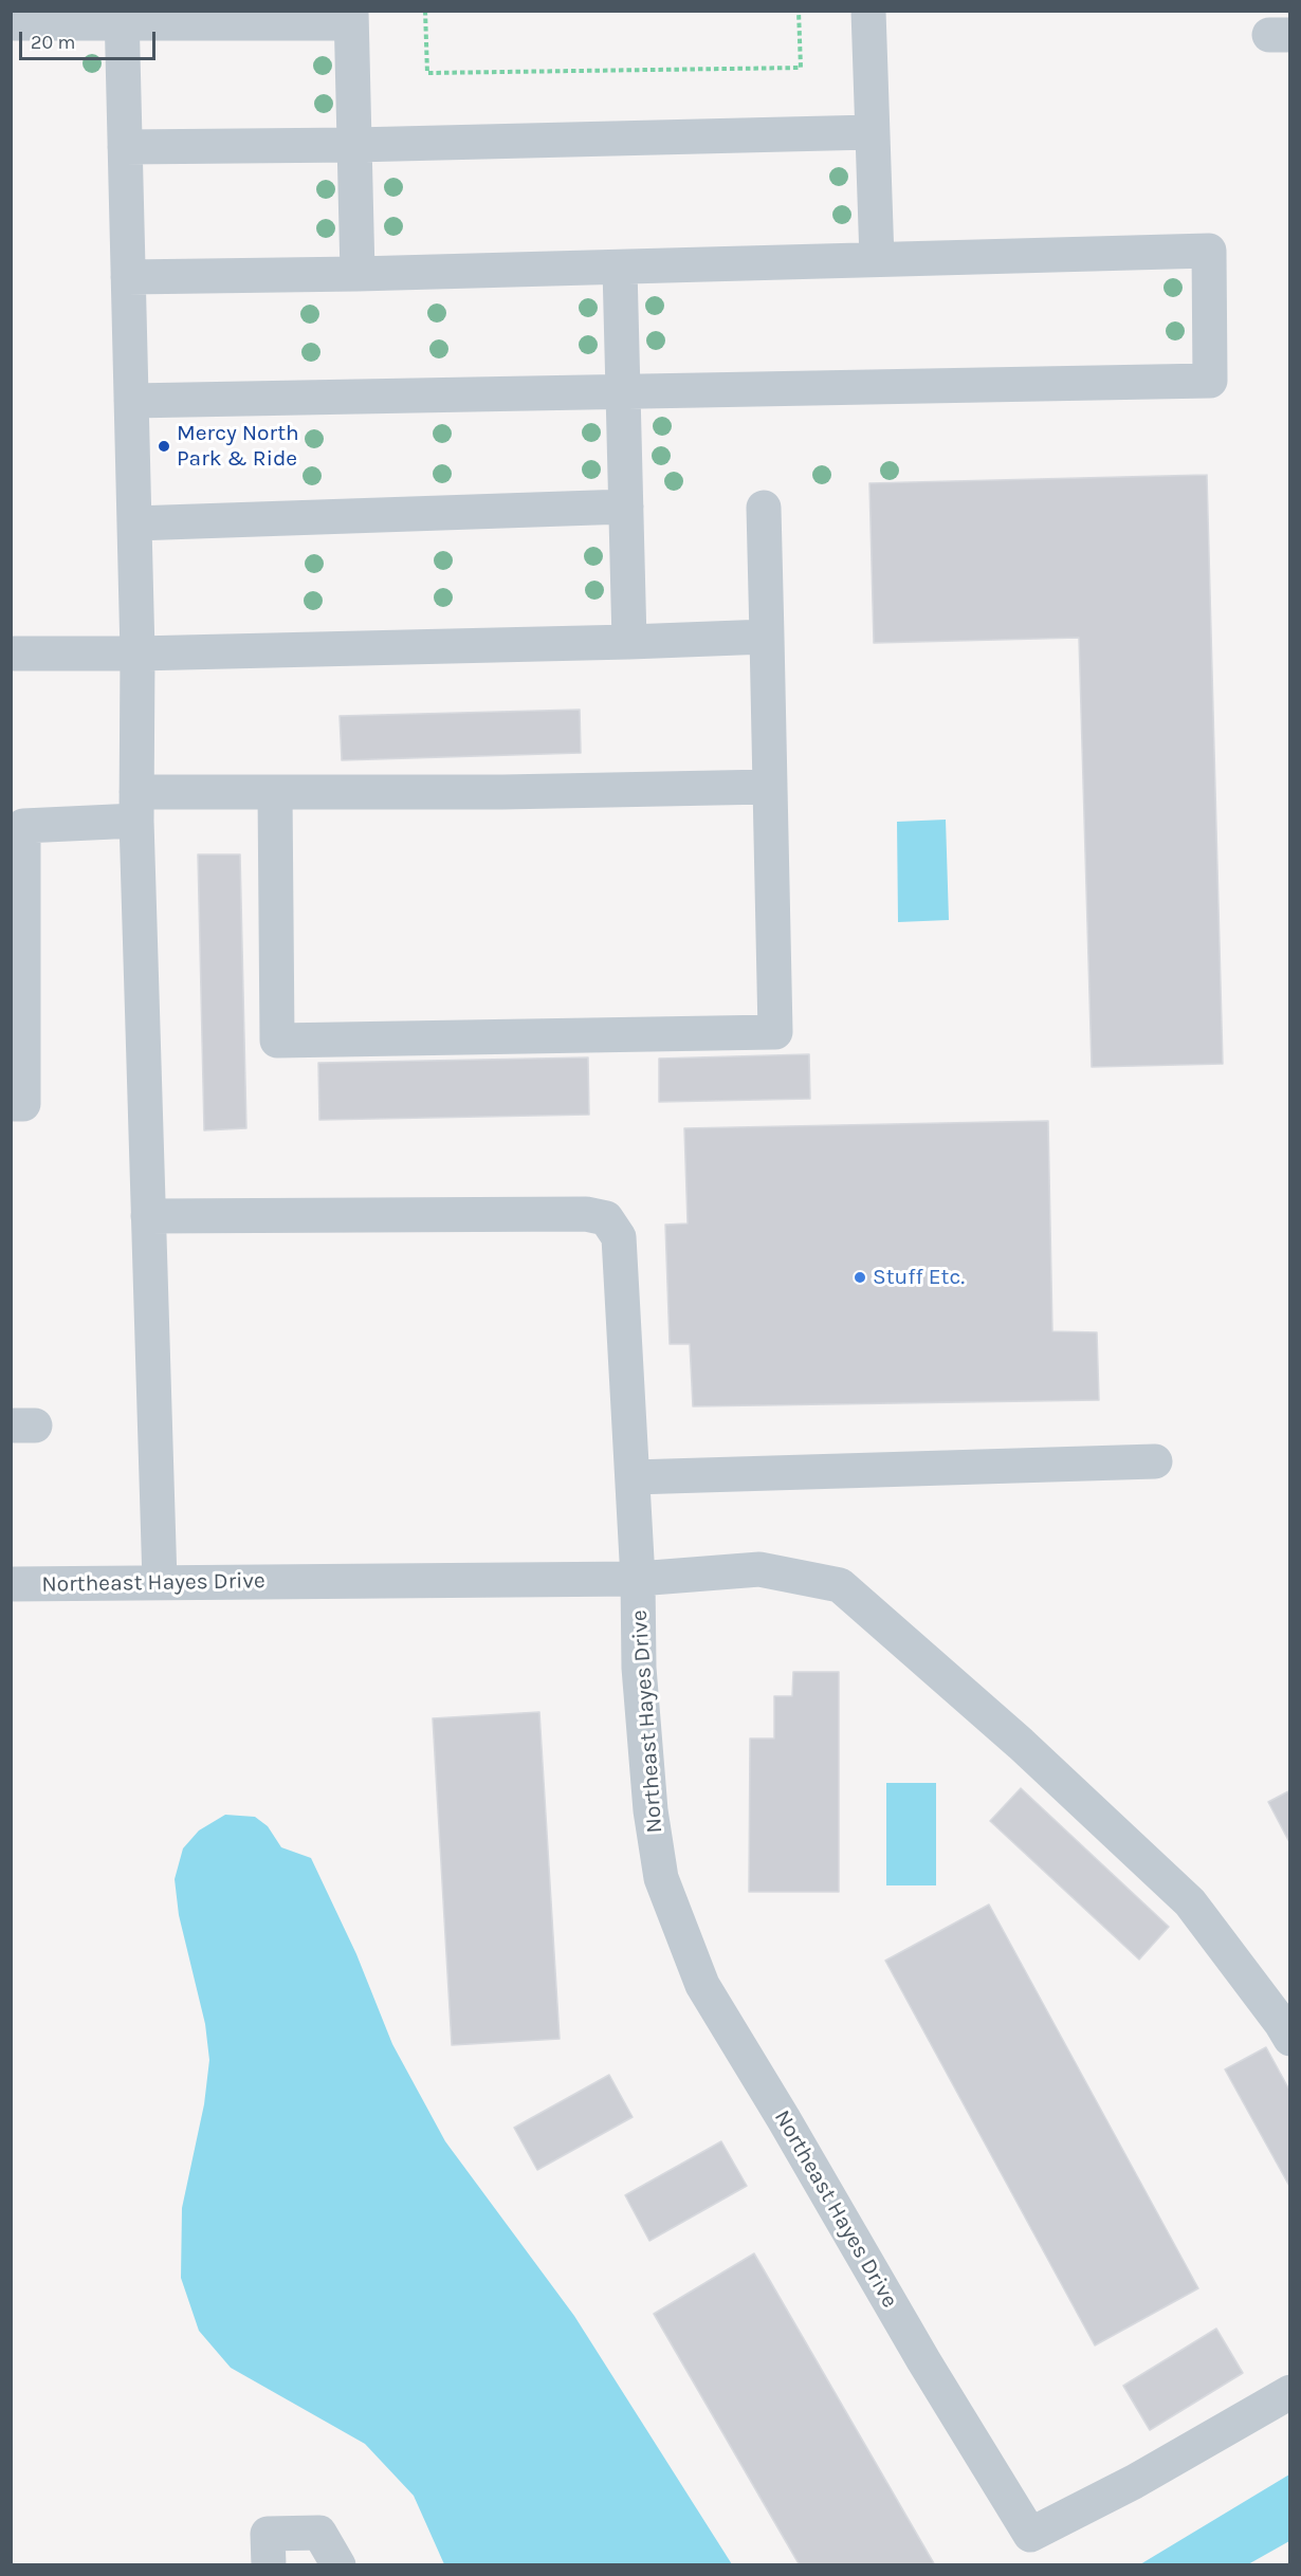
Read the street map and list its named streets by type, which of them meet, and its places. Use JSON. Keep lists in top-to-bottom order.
{
  "streets": {
    "street": ["Northeast Hayes Drive"]
  },
  "places": ["Mercy North Park & Ride", "Stuff Etc."],
  "scale_bar": "20 m"
}
